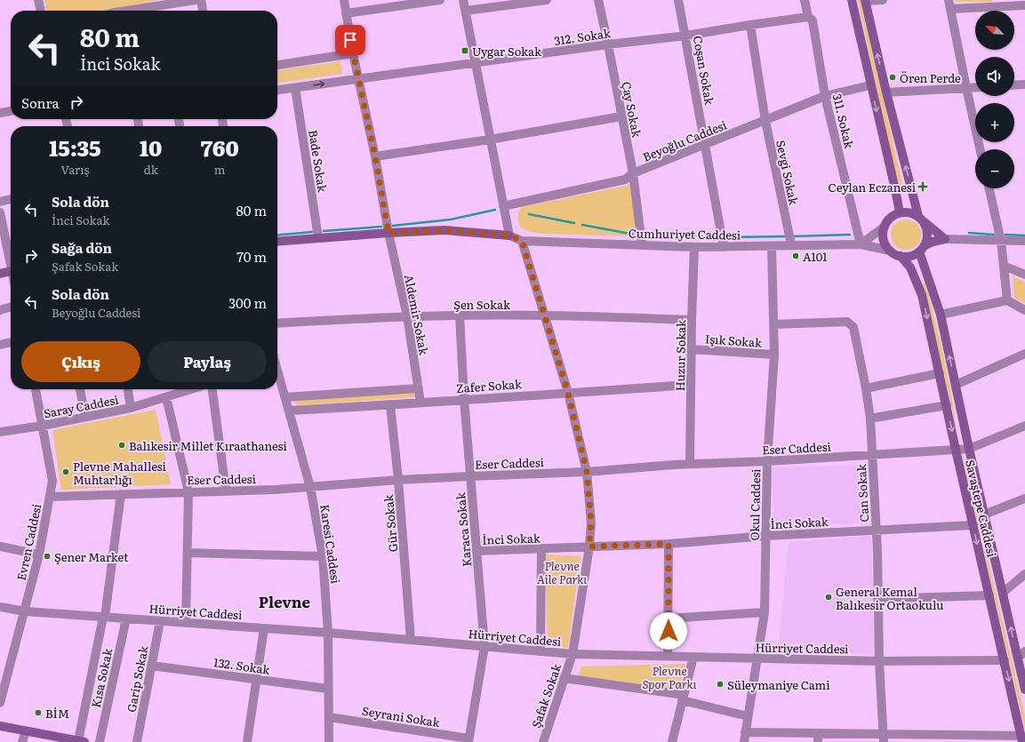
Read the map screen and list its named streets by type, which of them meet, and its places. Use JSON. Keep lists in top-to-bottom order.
{
  "streets": {
    "main road": ["Savaştepe Caddesi"],
    "street": [
      "312. Sokak",
      "Coşan Sokak",
      "Çay Sokak",
      "311. Sokak",
      "Beyoğlu Caddesi",
      "Bade Sokak",
      "Sevgi Sokak",
      "Cumhuriyet Caddesi",
      "Şen Sokak",
      "Aldemir Sokak",
      "Işık Sokak",
      "Huzur Sokak",
      "Zafer Sokak",
      "Saray Caddesi",
      "Eser Caddesi",
      "Can Sokak",
      "Okul Caddesi",
      "İnci Sokak",
      "Gür Sokak",
      "Karaca Sokak",
      "Evren Caddesi",
      "Karesi Caddesi",
      "Hürriyet Caddesi",
      "132. Sokak",
      "Kısa Sokak",
      "Garip Sokak",
      "Şafak Sokak",
      "Seyrani Sokak"
    ]
  },
  "crossings": [
    ["312. Sokak", "Coşan Sokak"],
    ["312. Sokak", "Çay Sokak"],
    ["312. Sokak", "311. Sokak"],
    ["312. Sokak", "Bade Sokak"],
    ["312. Sokak", "Sevgi Sokak"],
    ["312. Sokak", "Aldemir Sokak"],
    ["Coşan Sokak", "Beyoğlu Caddesi"],
    ["Coşan Sokak", "Cumhuriyet Caddesi"],
    ["Çay Sokak", "Beyoğlu Caddesi"],
    ["Çay Sokak", "Cumhuriyet Caddesi"],
    ["311. Sokak", "Beyoğlu Caddesi"],
    ["311. Sokak", "Cumhuriyet Caddesi"],
    ["Beyoğlu Caddesi", "Sevgi Sokak"],
    ["Sevgi Sokak", "Cumhuriyet Caddesi"],
    ["Cumhuriyet Caddesi", "Huzur Sokak"],
    ["Cumhuriyet Caddesi", "Okul Caddesi"],
    ["Cumhuriyet Caddesi", "Savaştepe Caddesi"],
    ["Cumhuriyet Caddesi", "Şafak Sokak"],
    ["Şen Sokak", "Aldemir Sokak"],
    ["Şen Sokak", "Huzur Sokak"],
    ["Şen Sokak", "Karaca Sokak"],
    ["Şen Sokak", "Şafak Sokak"],
    ["Aldemir Sokak", "Zafer Sokak"],
    ["Işık Sokak", "Huzur Sokak"],
    ["Işık Sokak", "Okul Caddesi"],
    ["Huzur Sokak", "Zafer Sokak"],
    ["Huzur Sokak", "Eser Caddesi"],
    ["Zafer Sokak", "Gür Sokak"],
    ["Zafer Sokak", "Karaca Sokak"],
    ["Zafer Sokak", "Karesi Caddesi"],
    ["Zafer Sokak", "Şafak Sokak"],
    ["Saray Caddesi", "Evren Caddesi"],
    ["Eser Caddesi", "Can Sokak"],
    ["Eser Caddesi", "Okul Caddesi"],
    ["Eser Caddesi", "Savaştepe Caddesi"],
    ["Eser Caddesi", "Gür Sokak"],
    ["Eser Caddesi", "Karaca Sokak"],
    ["Eser Caddesi", "Evren Caddesi"],
    ["Eser Caddesi", "Karesi Caddesi"],
    ["Eser Caddesi", "Şafak Sokak"],
    ["Can Sokak", "Okul Caddesi"],
    ["Can Sokak", "İnci Sokak"],
    ["Can Sokak", "Hürriyet Caddesi"],
    ["Okul Caddesi", "İnci Sokak"],
    ["Okul Caddesi", "Hürriyet Caddesi"],
    ["Savaştepe Caddesi", "İnci Sokak"],
    ["Savaştepe Caddesi", "Hürriyet Caddesi"],
    ["İnci Sokak", "Karaca Sokak"],
    ["İnci Sokak", "Şafak Sokak"],
    ["Gür Sokak", "Hürriyet Caddesi"],
    ["Karaca Sokak", "Hürriyet Caddesi"],
    ["Karaca Sokak", "Seyrani Sokak"],
    ["Evren Caddesi", "Hürriyet Caddesi"],
    ["Karesi Caddesi", "Hürriyet Caddesi"],
    ["Karesi Caddesi", "132. Sokak"],
    ["Karesi Caddesi", "Seyrani Sokak"],
    ["Hürriyet Caddesi", "Kısa Sokak"],
    ["Hürriyet Caddesi", "Garip Sokak"],
    ["Hürriyet Caddesi", "Şafak Sokak"],
    ["132. Sokak", "Garip Sokak"]
  ],
  "districts": ["Plevne"],
  "parks": ["Plevne Aile Parkı", "Plevne Spor Parkı"],
  "places": {
    "transit": ["Uygar Sokak"],
    "other": [
      "Ören Perde",
      "A101",
      "Balıkesir Millet Kıraathanesi",
      "Plevne Mahallesi Muhtarlığı",
      "Şener Market",
      "General Kemal Balıkesir Ortaokulu",
      "Süleymaniye Cami",
      "BİM"
    ],
    "health": ["Ceylan Eczanesi"]
  },
  "north": "top left",
  "page": {
    "map_buttons": ["+", "−"],
    "turn": ["80 m", "İnci Sokak"],
    "then": "Sonra",
    "eta": [
      "15:35",
      "Varış",
      "10",
      "dk",
      "760",
      "m"
    ],
    "list": [
      {
        "name": "Sola dön",
        "note": "İnci Sokak",
        "value": "80 m"
      },
      {
        "name": "Sağa dön",
        "note": "Şafak Sokak",
        "value": "70 m"
      },
      {
        "name": "Sola dön",
        "note": "Beyoğlu Caddesi",
        "value": "300 m"
      }
    ],
    "buttons": ["Çıkış", "Paylaş"]
  }
}
